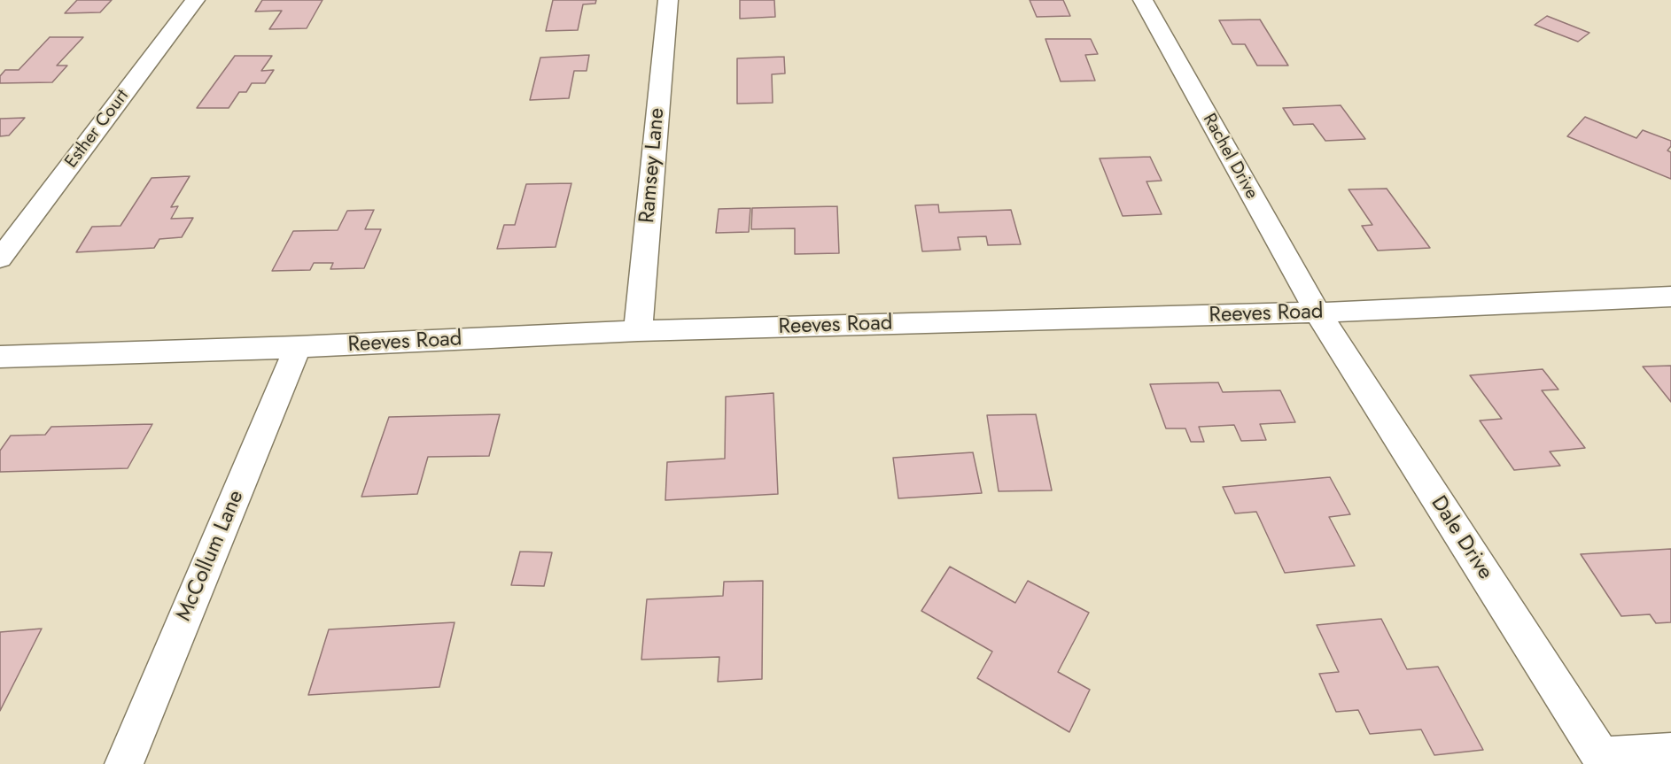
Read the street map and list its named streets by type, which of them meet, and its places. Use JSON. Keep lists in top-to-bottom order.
{
  "streets": {
    "street": [
      "Esther Court",
      "Rachel Drive",
      "Ramsey Lane",
      "Reeves Road",
      "Dale Drive",
      "McCollum Lane"
    ]
  },
  "crossings": [
    ["Rachel Drive", "Reeves Road"],
    ["Rachel Drive", "Dale Drive"],
    ["Ramsey Lane", "Reeves Road"],
    ["Reeves Road", "Dale Drive"],
    ["Reeves Road", "McCollum Lane"]
  ]
}
